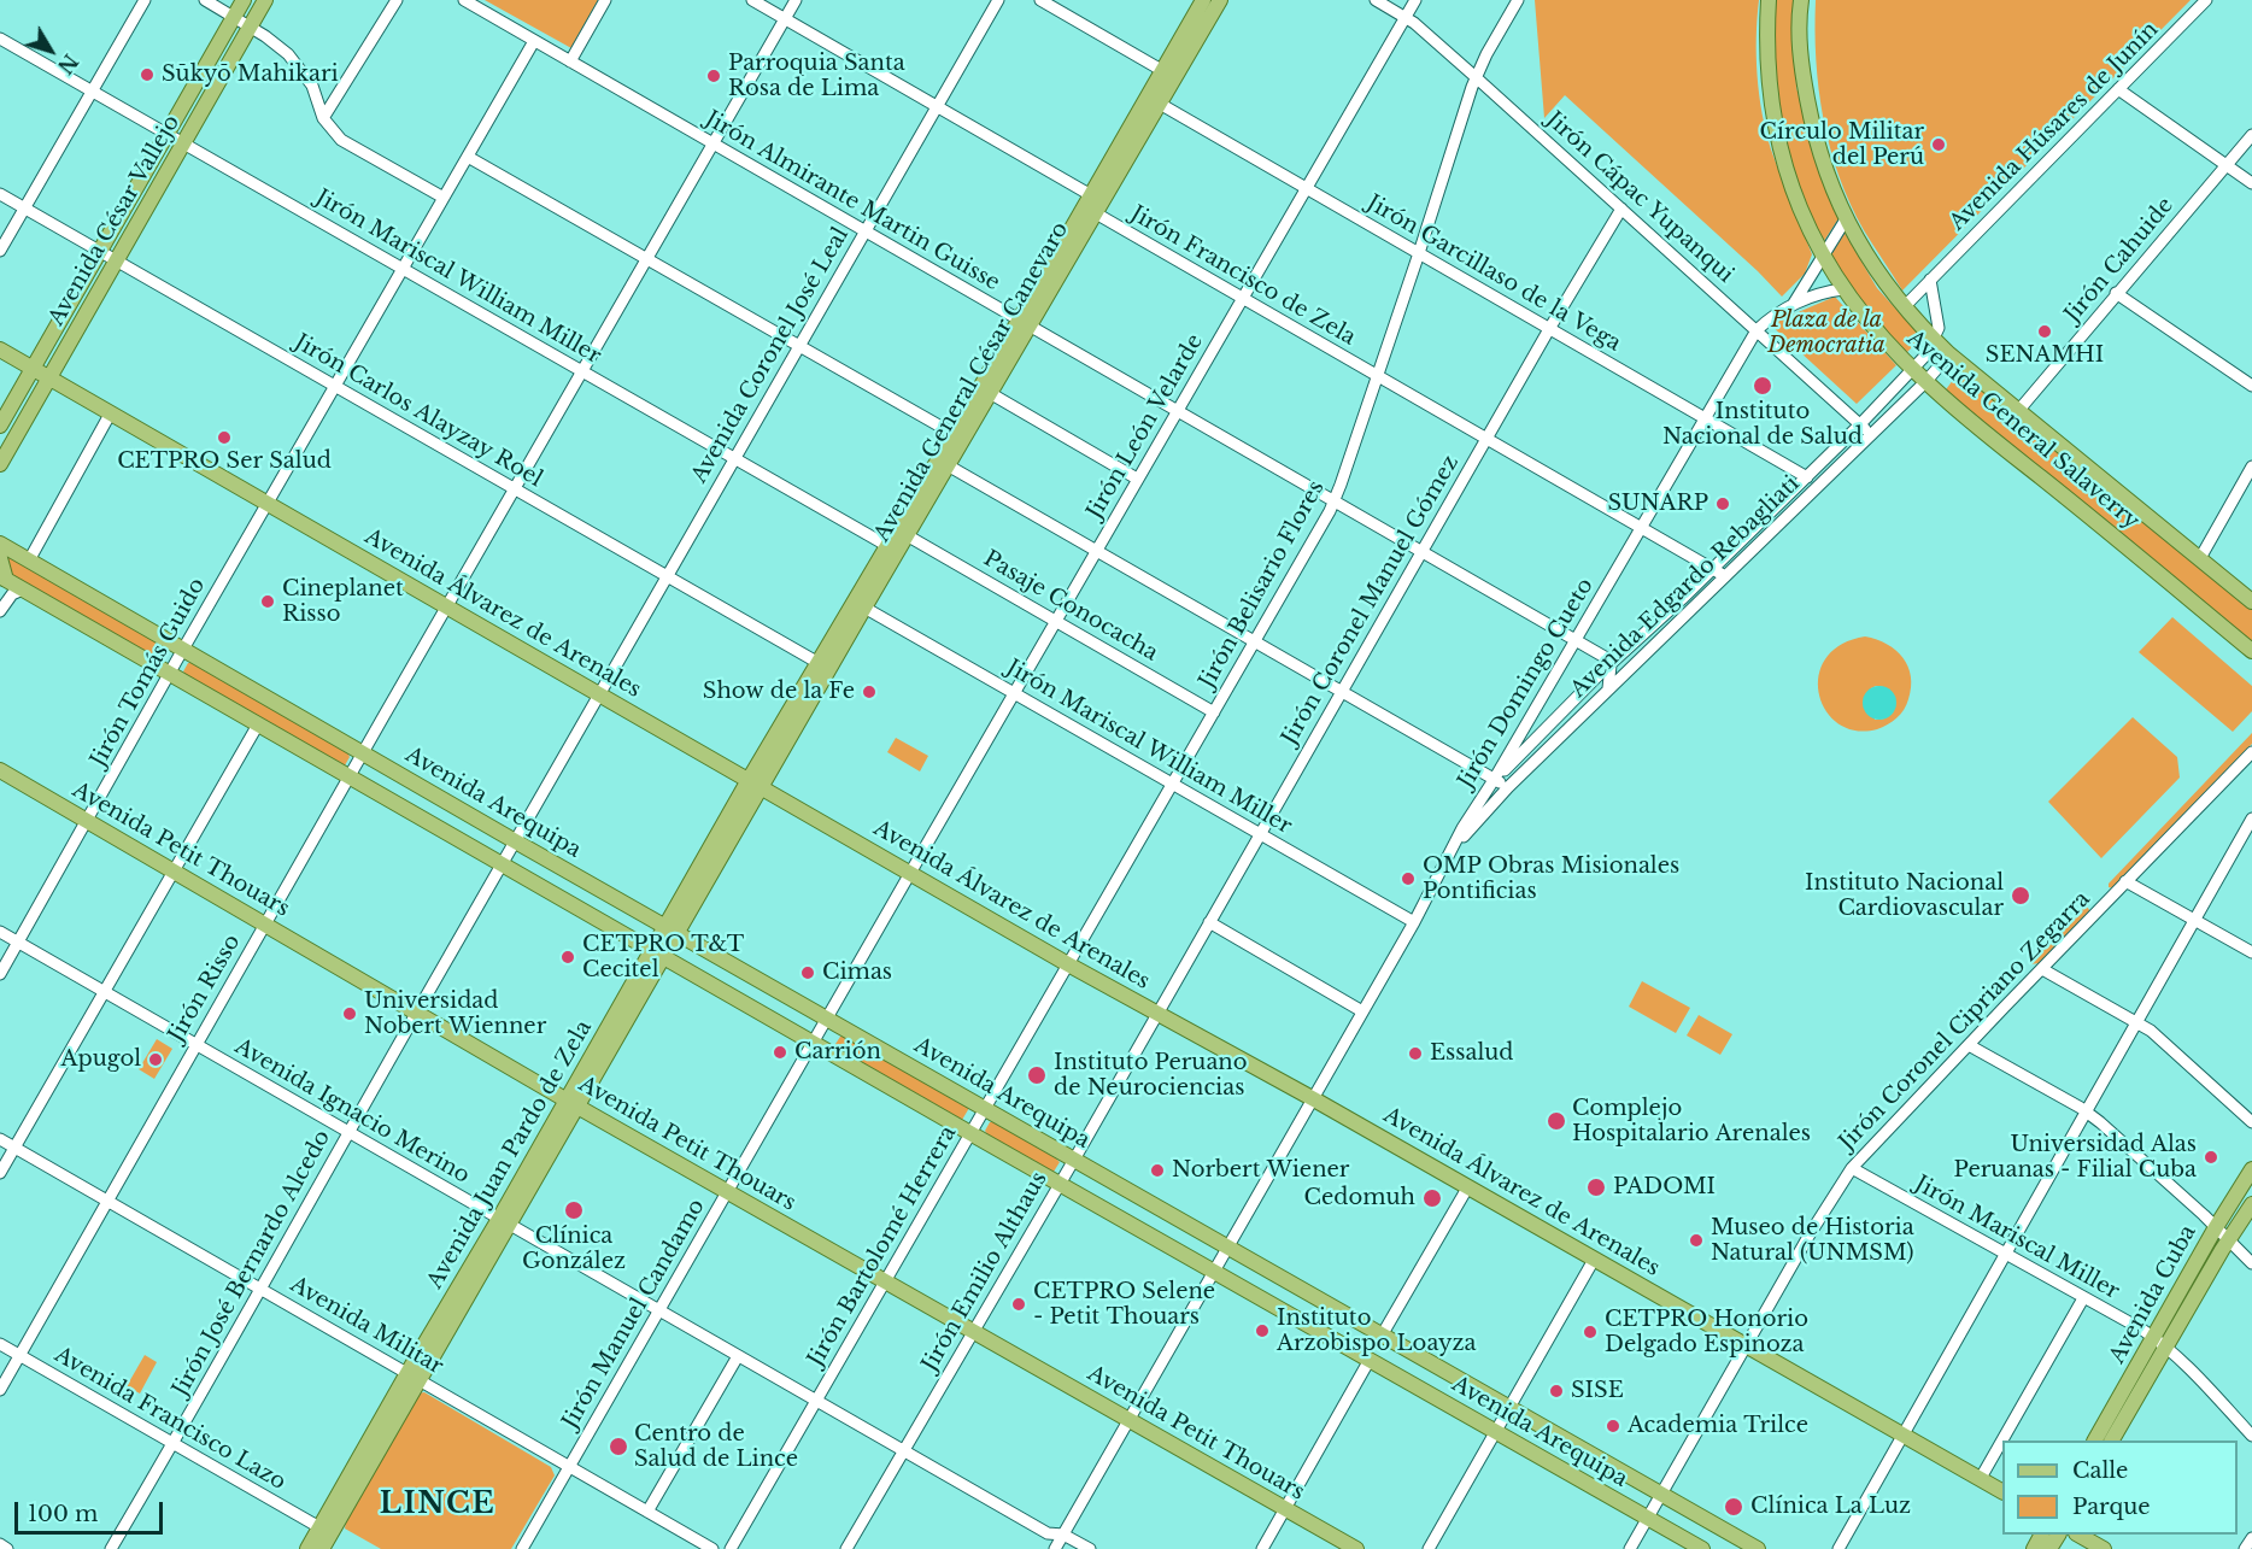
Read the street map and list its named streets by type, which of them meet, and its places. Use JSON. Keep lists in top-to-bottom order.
{
  "streets": {
    "main road": [
      "Avenida César Vallejo",
      "Avenida General César Canevaro",
      "Avenida General Salaverry",
      "Avenida Álvarez de Arenales",
      "Avenida Arequipa",
      "Avenida Petit Thouars",
      "Avenida Juan Pardo de Zela",
      "Avenida Cuba"
    ],
    "street": [
      "Avenida Húsares de Junín",
      "Jirón Cápac Yupanqui",
      "Jirón Almirante Martin Guisse",
      "Jirón Cahuide",
      "Jirón Garcillaso de la Vega",
      "Jirón Francisco de Zela",
      "Jirón Mariscal William Miller",
      "Avenida Coronel José Leal",
      "Jirón Carlos Alayzay Roel",
      "Jirón León Velarde",
      "Jirón Belisario Flores",
      "Avenida Edgardo Rebagliati",
      "Jirón Coronel Manuel Gómez",
      "Pasaje Conocacha",
      "Jirón Tomás Guido",
      "Jirón Domingo Cueto",
      "Jirón Risso",
      "Jirón Coronel Cipriano Zegarra",
      "Avenida Ignacio Merino",
      "Jirón Mariscal Miller",
      "Jirón Bartolomé Herrera",
      "Jirón José Bernardo Alcedo",
      "Jirón Emilio Althaus",
      "Jirón Manuel Candamo",
      "Avenida Militar",
      "Avenida Francisco Lazo"
    ]
  },
  "crossings": [
    ["Avenida Húsares de Junín", "Avenida General Salaverry"],
    ["Jirón Cápac Yupanqui", "Jirón León Velarde"],
    ["Jirón Cápac Yupanqui", "Jirón Belisario Flores"],
    ["Jirón Cápac Yupanqui", "Avenida Edgardo Rebagliati"],
    ["Jirón Cápac Yupanqui", "Jirón Coronel Manuel Gómez"],
    ["Jirón Cápac Yupanqui", "Jirón Domingo Cueto"],
    ["Jirón Almirante Martin Guisse", "Avenida Coronel José Leal"],
    ["Jirón Almirante Martin Guisse", "Avenida General César Canevaro"],
    ["Jirón Almirante Martin Guisse", "Jirón León Velarde"],
    ["Jirón Almirante Martin Guisse", "Jirón Belisario Flores"],
    ["Jirón Almirante Martin Guisse", "Avenida Edgardo Rebagliati"],
    ["Jirón Almirante Martin Guisse", "Jirón Coronel Manuel Gómez"],
    ["Jirón Almirante Martin Guisse", "Jirón Tomás Guido"],
    ["Jirón Almirante Martin Guisse", "Jirón Domingo Cueto"],
    ["Jirón Almirante Martin Guisse", "Jirón Risso"],
    ["Avenida César Vallejo", "Jirón Mariscal William Miller"],
    ["Avenida César Vallejo", "Jirón Carlos Alayzay Roel"],
    ["Avenida César Vallejo", "Avenida Álvarez de Arenales"],
    ["Jirón Cahuide", "Avenida General Salaverry"],
    ["Jirón Garcillaso de la Vega", "Avenida General César Canevaro"],
    ["Jirón Garcillaso de la Vega", "Jirón León Velarde"],
    ["Jirón Garcillaso de la Vega", "Jirón Belisario Flores"],
    ["Jirón Garcillaso de la Vega", "Avenida Edgardo Rebagliati"],
    ["Jirón Garcillaso de la Vega", "Jirón Coronel Manuel Gómez"],
    ["Jirón Garcillaso de la Vega", "Jirón Domingo Cueto"],
    ["Jirón Francisco de Zela", "Avenida General César Canevaro"],
    ["Jirón Francisco de Zela", "Jirón León Velarde"],
    ["Jirón Francisco de Zela", "Jirón Belisario Flores"],
    ["Jirón Francisco de Zela", "Avenida Edgardo Rebagliati"],
    ["Jirón Francisco de Zela", "Jirón Coronel Manuel Gómez"],
    ["Jirón Francisco de Zela", "Jirón Domingo Cueto"],
    ["Jirón Mariscal William Miller", "Avenida Coronel José Leal"],
    ["Jirón Mariscal William Miller", "Avenida General César Canevaro"],
    ["Jirón Mariscal William Miller", "Jirón León Velarde"],
    ["Jirón Mariscal William Miller", "Jirón Belisario Flores"],
    ["Jirón Mariscal William Miller", "Jirón Coronel Manuel Gómez"],
    ["Jirón Mariscal William Miller", "Jirón Tomás Guido"],
    ["Jirón Mariscal William Miller", "Jirón Domingo Cueto"],
    ["Jirón Mariscal William Miller", "Jirón Risso"],
    ["Avenida Coronel José Leal", "Jirón Carlos Alayzay Roel"],
    ["Avenida Coronel José Leal", "Avenida Álvarez de Arenales"],
    ["Avenida Coronel José Leal", "Jirón José Bernardo Alcedo"],
    ["Avenida General César Canevaro", "Jirón Carlos Alayzay Roel"],
    ["Avenida General César Canevaro", "Pasaje Conocacha"],
    ["Avenida General César Canevaro", "Avenida Álvarez de Arenales"],
    ["Avenida General César Canevaro", "Avenida Juan Pardo de Zela"],
    ["Jirón Carlos Alayzay Roel", "Jirón Tomás Guido"],
    ["Jirón Carlos Alayzay Roel", "Jirón Risso"],
    ["Jirón León Velarde", "Pasaje Conocacha"],
    ["Jirón León Velarde", "Avenida Álvarez de Arenales"],
    ["Jirón León Velarde", "Jirón Manuel Candamo"],
    ["Avenida General Salaverry", "Avenida Edgardo Rebagliati"],
    ["Avenida General Salaverry", "Jirón Domingo Cueto"],
    ["Jirón Belisario Flores", "Pasaje Conocacha"],
    ["Jirón Belisario Flores", "Avenida Álvarez de Arenales"],
    ["Jirón Belisario Flores", "Jirón Bartolomé Herrera"],
    ["Avenida Edgardo Rebagliati", "Jirón Domingo Cueto"],
    ["Jirón Coronel Manuel Gómez", "Avenida Álvarez de Arenales"],
    ["Jirón Coronel Manuel Gómez", "Jirón Emilio Althaus"],
    ["Avenida Álvarez de Arenales", "Jirón Tomás Guido"],
    ["Avenida Álvarez de Arenales", "Jirón Domingo Cueto"],
    ["Avenida Álvarez de Arenales", "Jirón Risso"],
    ["Avenida Álvarez de Arenales", "Jirón Coronel Cipriano Zegarra"],
    ["Avenida Álvarez de Arenales", "Avenida Juan Pardo de Zela"],
    ["Avenida Álvarez de Arenales", "Jirón Bartolomé Herrera"],
    ["Avenida Álvarez de Arenales", "Jirón José Bernardo Alcedo"],
    ["Avenida Álvarez de Arenales", "Jirón Emilio Althaus"],
    ["Avenida Álvarez de Arenales", "Jirón Manuel Candamo"],
    ["Jirón Tomás Guido", "Avenida Arequipa"],
    ["Jirón Tomás Guido", "Avenida Petit Thouars"],
    ["Jirón Tomás Guido", "Avenida Ignacio Merino"],
    ["Jirón Domingo Cueto", "Avenida Arequipa"],
    ["Jirón Domingo Cueto", "Avenida Petit Thouars"],
    ["Jirón Domingo Cueto", "Avenida Ignacio Merino"],
    ["Avenida Arequipa", "Jirón Risso"],
    ["Avenida Arequipa", "Jirón Coronel Cipriano Zegarra"],
    ["Avenida Arequipa", "Avenida Juan Pardo de Zela"],
    ["Avenida Arequipa", "Jirón Bartolomé Herrera"],
    ["Avenida Arequipa", "Jirón José Bernardo Alcedo"],
    ["Avenida Arequipa", "Jirón Emilio Althaus"],
    ["Avenida Arequipa", "Jirón Manuel Candamo"],
    ["Avenida Petit Thouars", "Jirón Risso"],
    ["Avenida Petit Thouars", "Avenida Juan Pardo de Zela"],
    ["Avenida Petit Thouars", "Jirón Bartolomé Herrera"],
    ["Avenida Petit Thouars", "Jirón José Bernardo Alcedo"],
    ["Avenida Petit Thouars", "Jirón Emilio Althaus"],
    ["Avenida Petit Thouars", "Jirón Manuel Candamo"],
    ["Jirón Risso", "Avenida Ignacio Merino"],
    ["Jirón Risso", "Avenida Militar"],
    ["Jirón Risso", "Avenida Francisco Lazo"],
    ["Jirón Coronel Cipriano Zegarra", "Jirón Mariscal Miller"],
    ["Avenida Ignacio Merino", "Avenida Juan Pardo de Zela"],
    ["Avenida Ignacio Merino", "Jirón Bartolomé Herrera"],
    ["Avenida Ignacio Merino", "Jirón José Bernardo Alcedo"],
    ["Avenida Ignacio Merino", "Jirón Emilio Althaus"],
    ["Avenida Ignacio Merino", "Jirón Manuel Candamo"],
    ["Avenida Juan Pardo de Zela", "Avenida Militar"],
    ["Avenida Juan Pardo de Zela", "Avenida Francisco Lazo"],
    ["Jirón Mariscal Miller", "Avenida Cuba"],
    ["Jirón José Bernardo Alcedo", "Avenida Militar"],
    ["Jirón José Bernardo Alcedo", "Avenida Francisco Lazo"],
    ["Jirón Manuel Candamo", "Avenida Militar"]
  ],
  "districts": ["LINCE"],
  "parks": ["Plaza de la Democratia"],
  "places": [
    "Sūkyō Mahikari",
    "Parroquia Santa Rosa de Lima",
    "Círculo Militar del Perú",
    "SENAMHI",
    "Instituto Nacional de Salud",
    "CETPRO Ser Salud",
    "SUNARP",
    "Cineplanet Risso",
    "Show de la Fe",
    "OMP Obras Misionales Pontificias",
    "Instituto Nacional Cardiovascular",
    "CETPRO T&T Cecitel",
    "Cimas",
    "Universidad Nobert Wienner",
    "Carrión",
    "Essalud",
    "Apugol",
    "Instituto Peruano de Neurociencias",
    "Complejo Hospitalario Arenales",
    "Universidad Alas Peruanas - Filial Cuba",
    "Norbert Wiener",
    "PADOMI",
    "Cedomuh",
    "Clínica González",
    "Museo de Historia Natural (UNMSM)",
    "CETPRO Selene - Petit Thouars",
    "Instituto Arzobispo Loayza",
    "CETPRO Honorio Delgado Espinoza",
    "SISE",
    "Academia Trilce",
    "Centro de Salud de Lince",
    "Clínica La Luz"
  ],
  "legend": ["Calle", "Parque"],
  "scale_bar": "100 m",
  "north": "bottom right"
}
